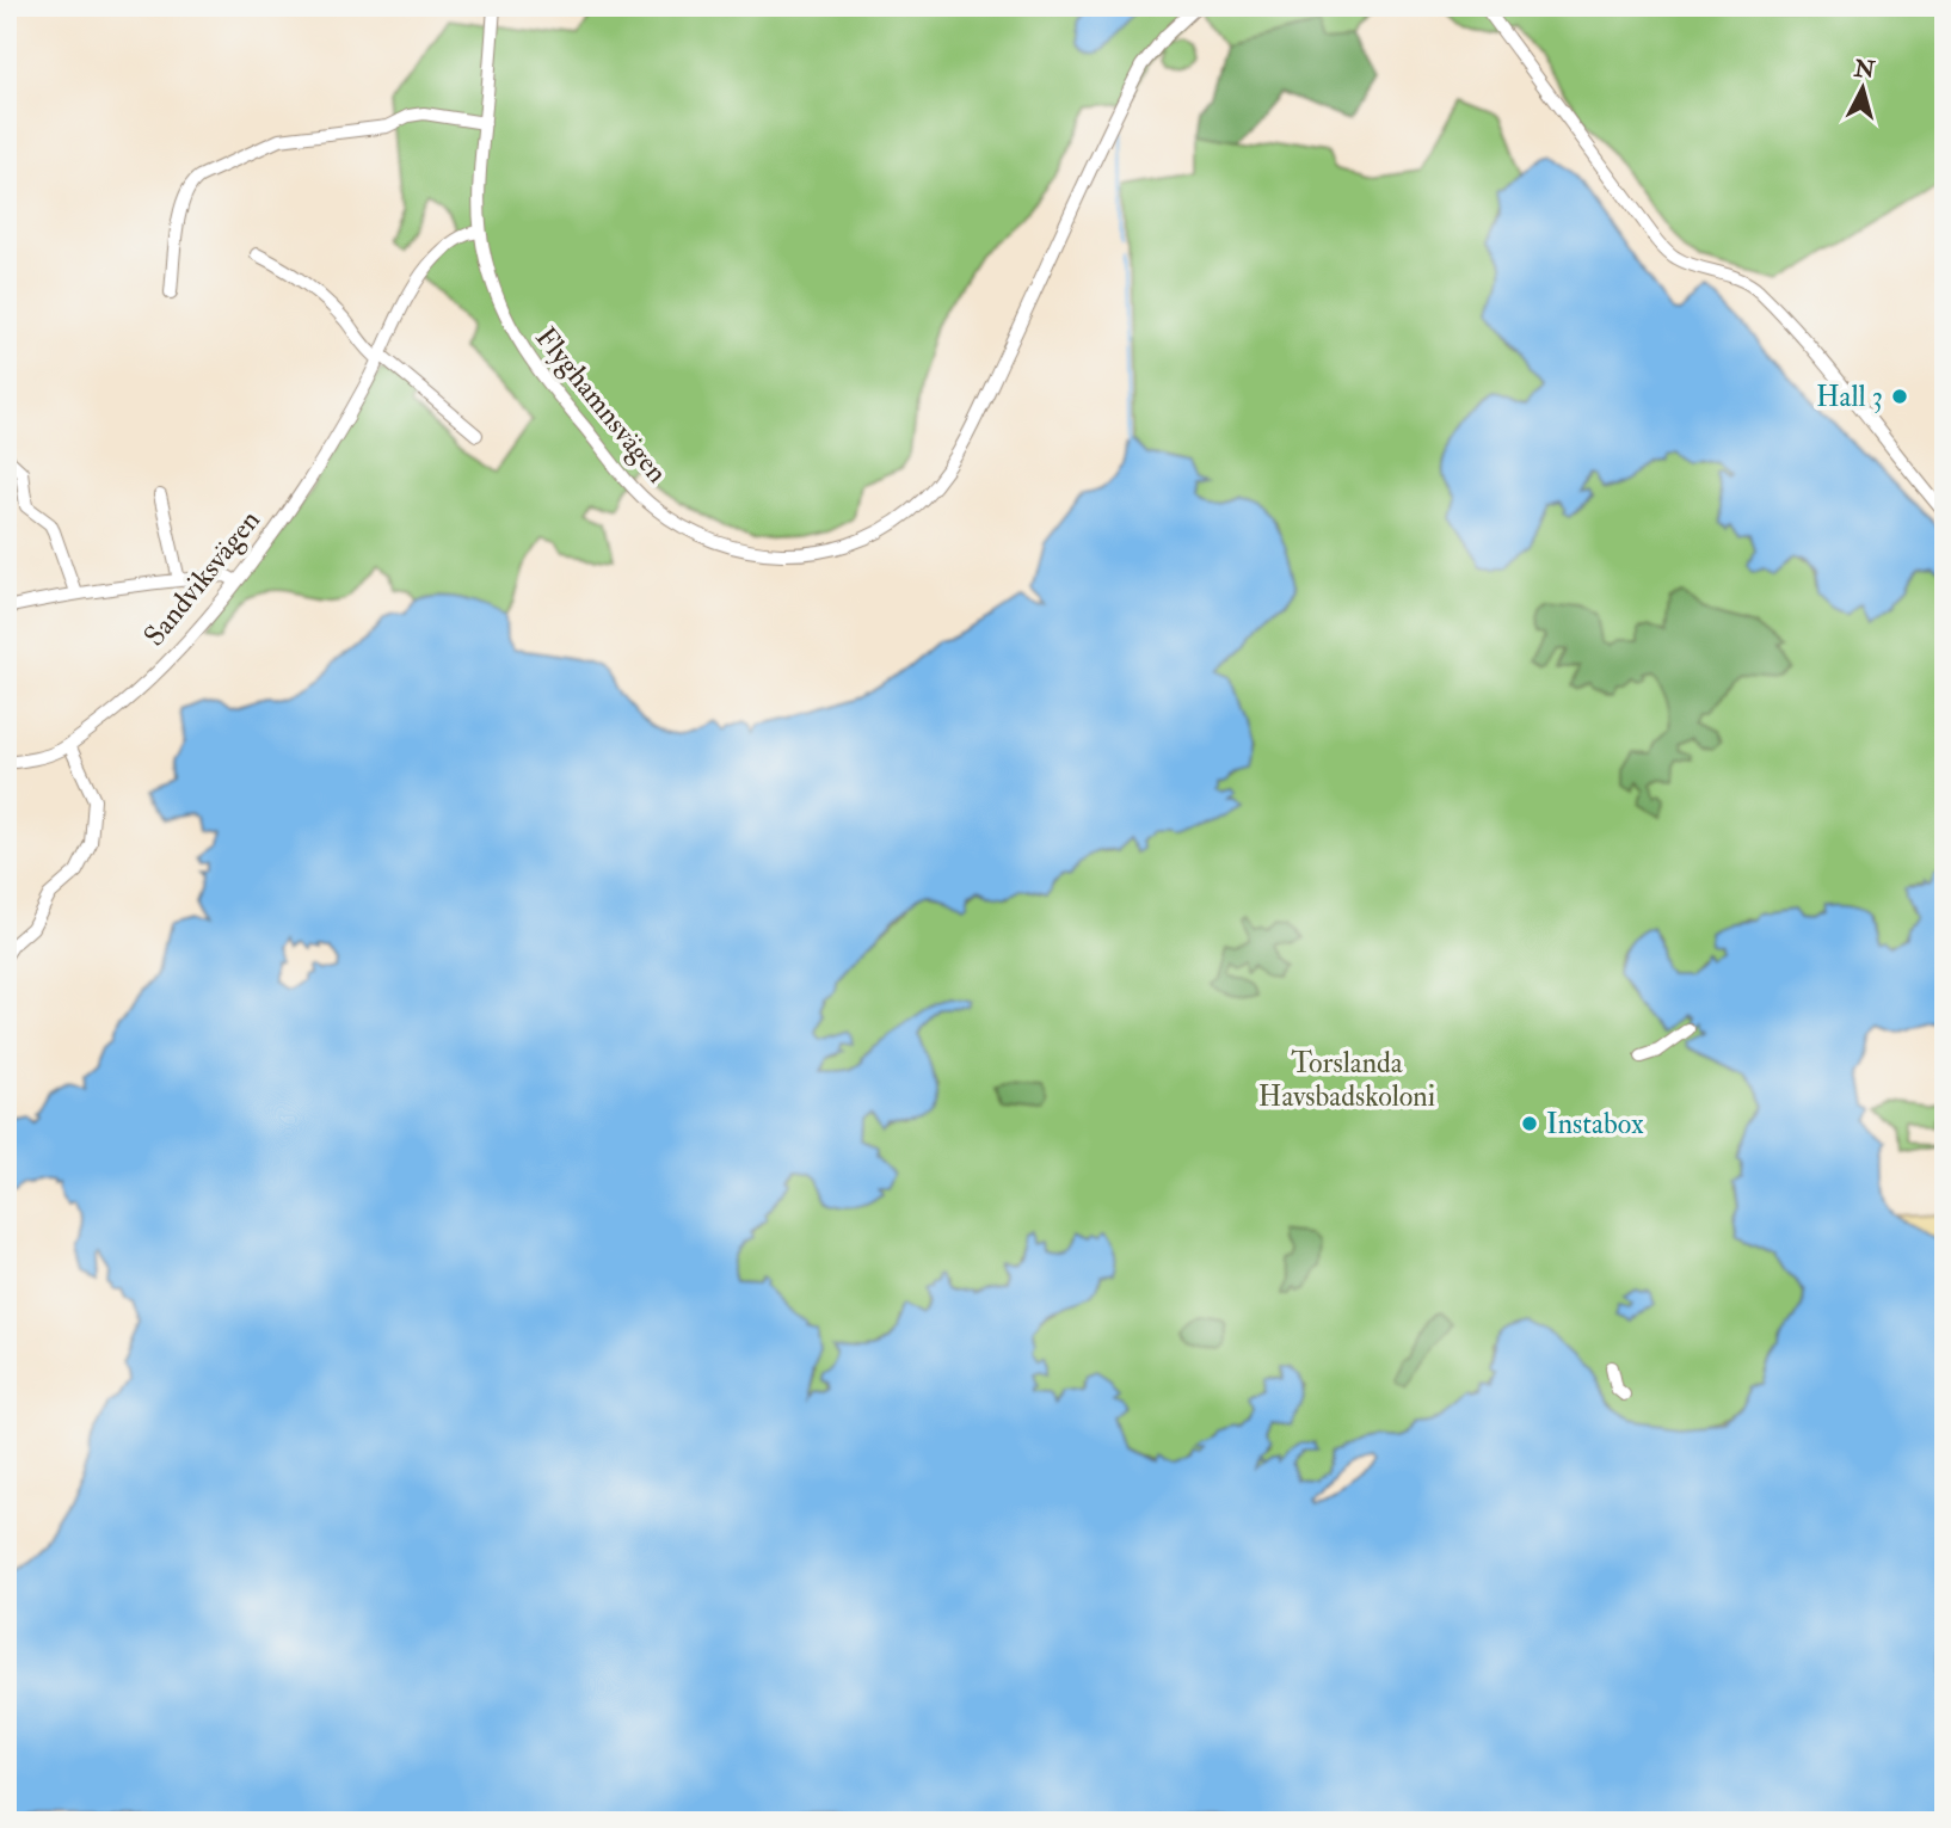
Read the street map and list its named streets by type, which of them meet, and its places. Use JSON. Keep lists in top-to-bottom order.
{
  "streets": {
    "street": ["Flyghamnsvägen", "Sandviksvägen"]
  },
  "crossings": [
    ["Flyghamnsvägen", "Sandviksvägen"]
  ],
  "parks": ["Torslanda Havsbadskoloni"],
  "places": ["Hall 3", "Instabox"],
  "north": "top"
}
